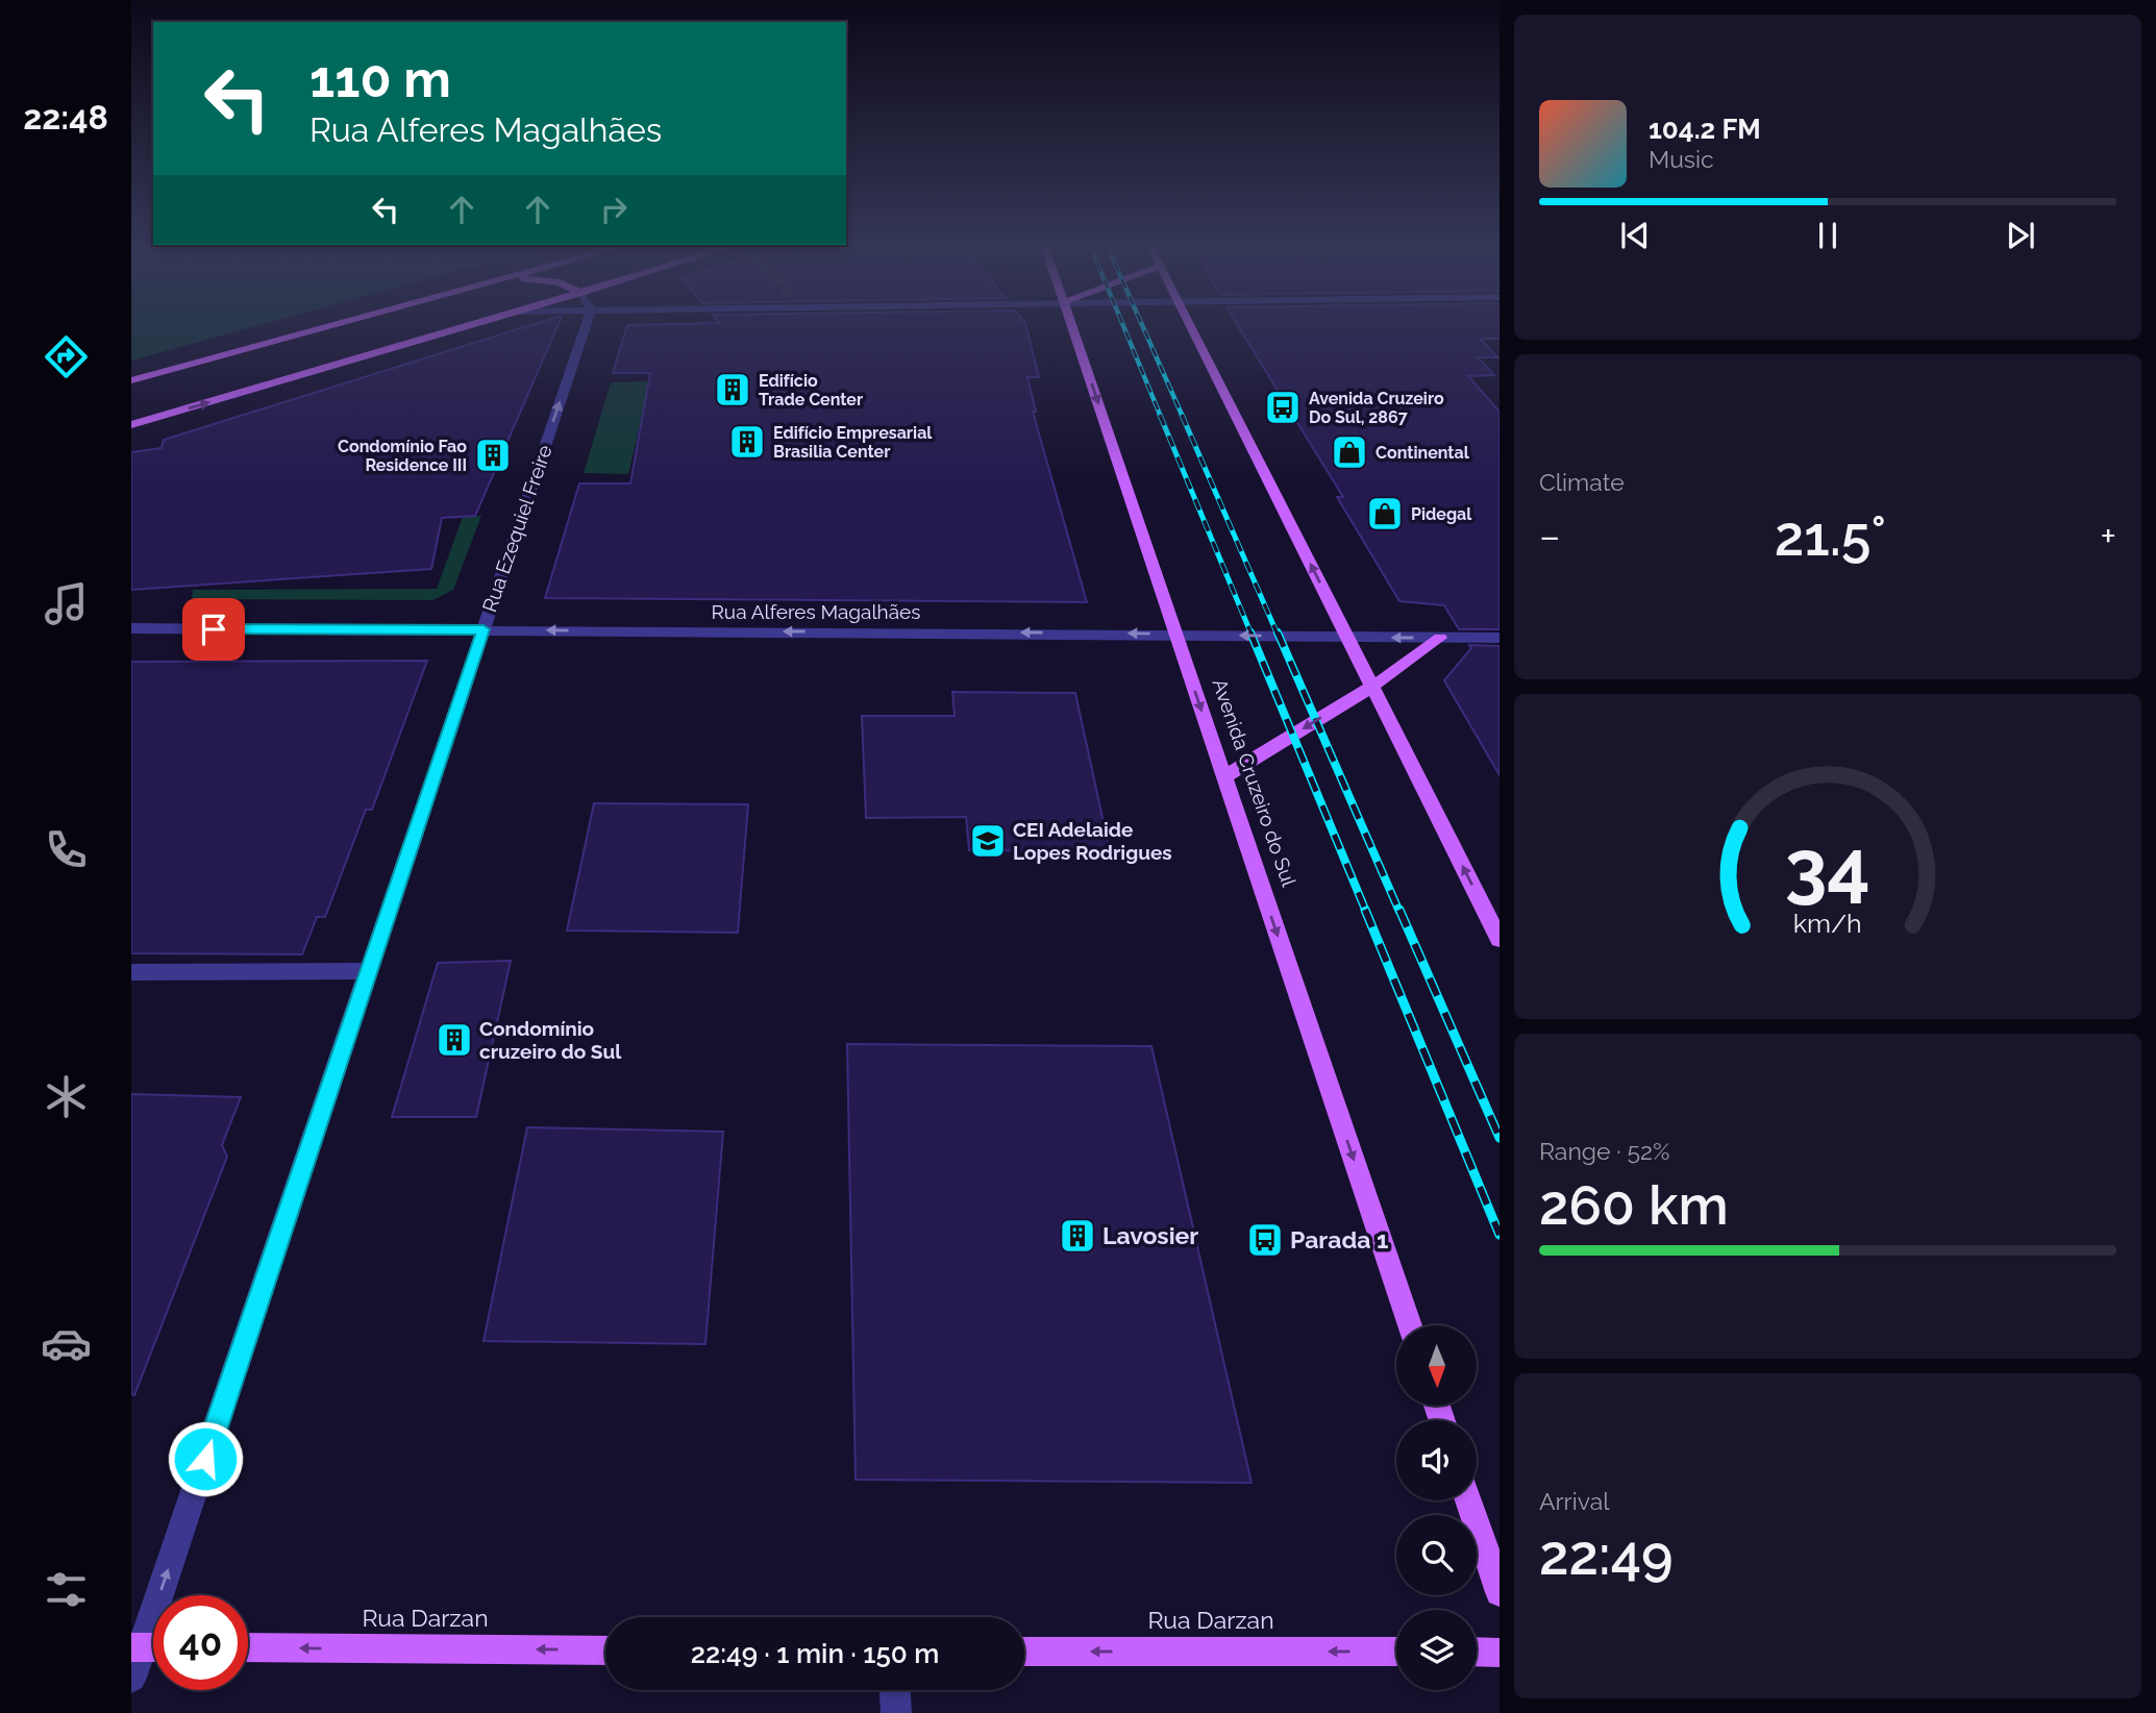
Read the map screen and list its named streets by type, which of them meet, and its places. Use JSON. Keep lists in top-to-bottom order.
{
  "streets": {
    "main road": ["Avenida Cruzeiro do Sul", "Rua Darzan"],
    "street": ["Rua Ezequiel Freire", "Rua Alferes Magalhães"]
  },
  "crossings": [
    ["Rua Ezequiel Freire", "Rua Alferes Magalhães"],
    ["Rua Alferes Magalhães", "Avenida Cruzeiro do Sul"]
  ],
  "one_way": ["Rua Ezequiel Freire", "Rua Alferes Magalhães", "Rua Darzan"],
  "places": {
    "building": [
      "Edifício Trade Center",
      "Edifício Empresarial Brasilia Center",
      "Condomínio Fao Residence III",
      "Condomínio cruzeiro do Sul",
      "Lavosier"
    ],
    "bus stop": ["Avenida Cruzeiro Do Sul, 2867", "Parada 1"],
    "shop": ["Continental", "Pidegal"],
    "school or university": ["CEI Adelaide Lopes Rodrigues"]
  },
  "north": "bottom",
  "page": {
    "tabs": "22:48",
    "turn": ["110 m", "Rua Alferes Magalhães"],
    "song": ["104.2 FM", "Music"],
    "tile": [
      "Climate",
      ["Range · 52%", "260 km"],
      ["Arrival", "22:49"]
    ],
    "heat": ["−", "21.5°", "+"],
    "limit": "40",
    "trip": "22:49 · 1 min · 150 m",
    "gauge": ["34", "km/h"]
  }
}
